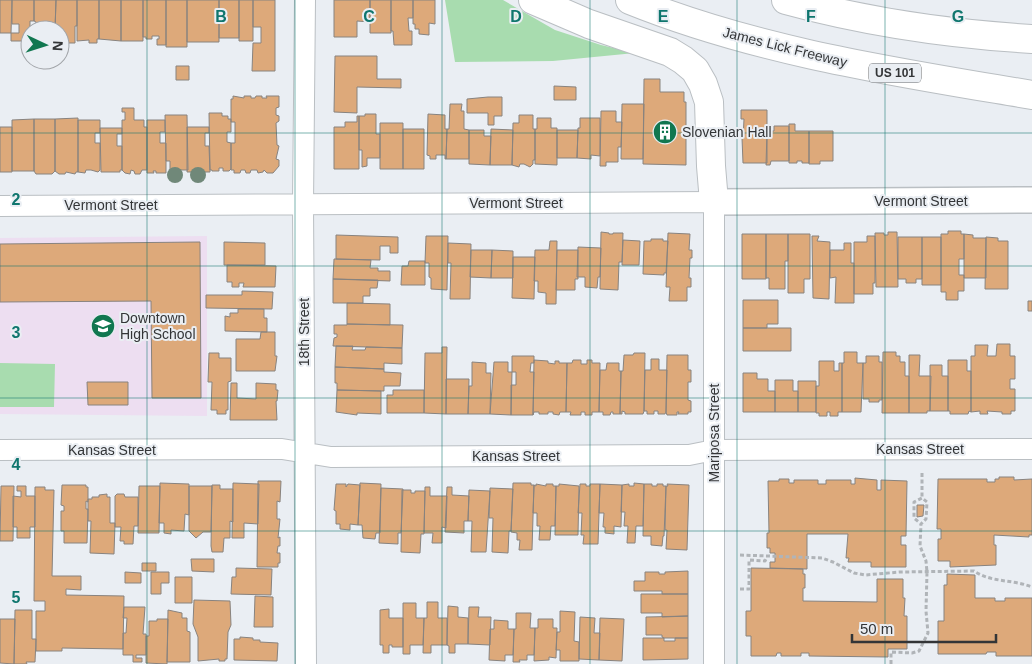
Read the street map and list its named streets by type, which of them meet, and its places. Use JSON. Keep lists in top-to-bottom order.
{
  "streets": {
    "highway": ["James Lick Freeway", "US 101"],
    "main road": ["Vermont Street"],
    "street": ["18th Street", "Mariposa Street", "Kansas Street"]
  },
  "crossings": [
    ["Vermont Street", "18th Street"],
    ["Vermont Street", "Mariposa Street"],
    ["18th Street", "Kansas Street"],
    ["Mariposa Street", "Kansas Street"]
  ],
  "places": {
    "building": ["Slovenian Hall"],
    "school or university": ["Downtown High School"]
  },
  "scale_bar": "50 m",
  "north": "right",
  "grid": {
    "columns": [
      "B",
      "C",
      "D",
      "E",
      "F",
      "G"
    ],
    "rows": [
      "2",
      "3",
      "4",
      "5"
    ]
  }
}
